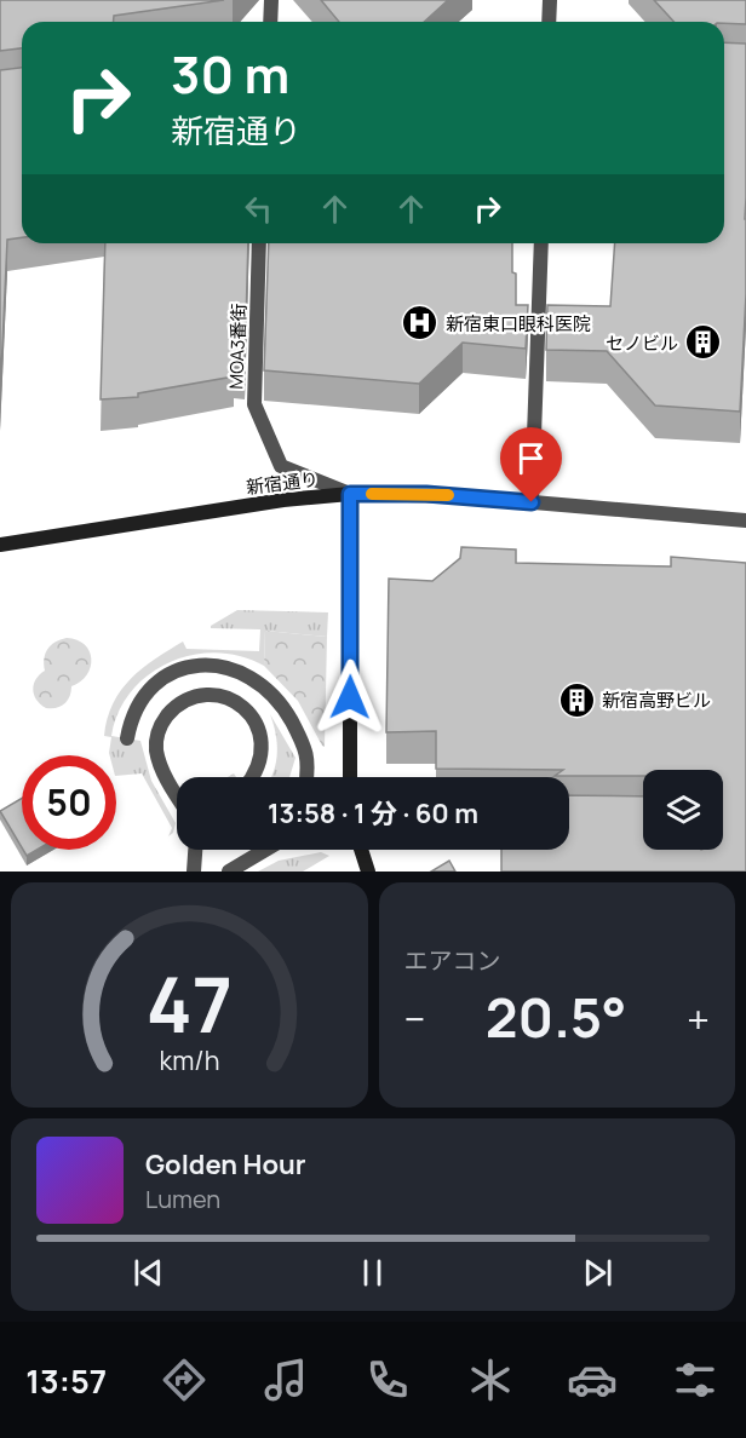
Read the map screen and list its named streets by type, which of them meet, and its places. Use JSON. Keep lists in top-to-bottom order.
{
  "streets": {
    "main road": ["新宿通り"],
    "street": ["MOA3番街"]
  },
  "crossings": [
    ["MOA3番街", "新宿通り"]
  ],
  "places": {
    "hospital": ["新宿東口眼科医院"],
    "building": ["セノビル", "新宿高野ビル"]
  },
  "page": {
    "turn": ["30 m", "新宿通り"],
    "limit": "50",
    "trip": "13:58 · 1 分 · 60 m",
    "tile": "エアコン",
    "heat": ["−", "20.5°", "+"],
    "song": ["Golden Hour", "Lumen"],
    "tabs": "13:57",
    "gauge": ["47", "km/h"]
  }
}
